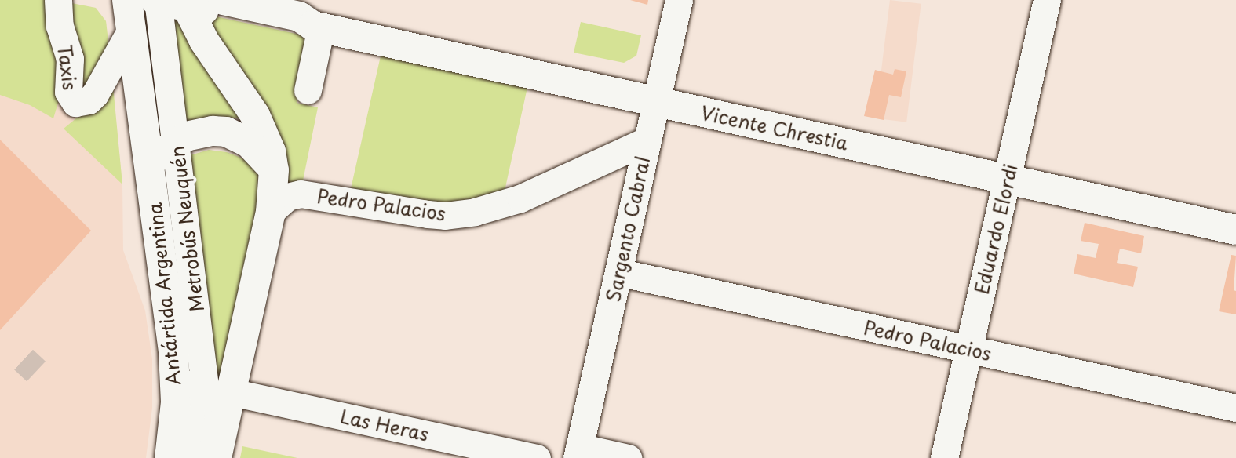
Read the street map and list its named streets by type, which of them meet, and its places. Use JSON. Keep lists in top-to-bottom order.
{
  "streets": {
    "main road": ["Vicente Chrestia", "Antártida Argentina"],
    "street": [
      "Taxis",
      "Pedro Palacios",
      "Metrobús Neuquén",
      "Sargento Cabral",
      "Eduardo Elordi",
      "Las Heras"
    ]
  },
  "crossings": [
    ["Taxis", "Antártida Argentina"],
    ["Vicente Chrestia", "Metrobús Neuquén"],
    ["Vicente Chrestia", "Sargento Cabral"],
    ["Vicente Chrestia", "Eduardo Elordi"],
    ["Pedro Palacios", "Sargento Cabral"],
    ["Pedro Palacios", "Eduardo Elordi"],
    ["Metrobús Neuquén", "Antártida Argentina"]
  ]
}
